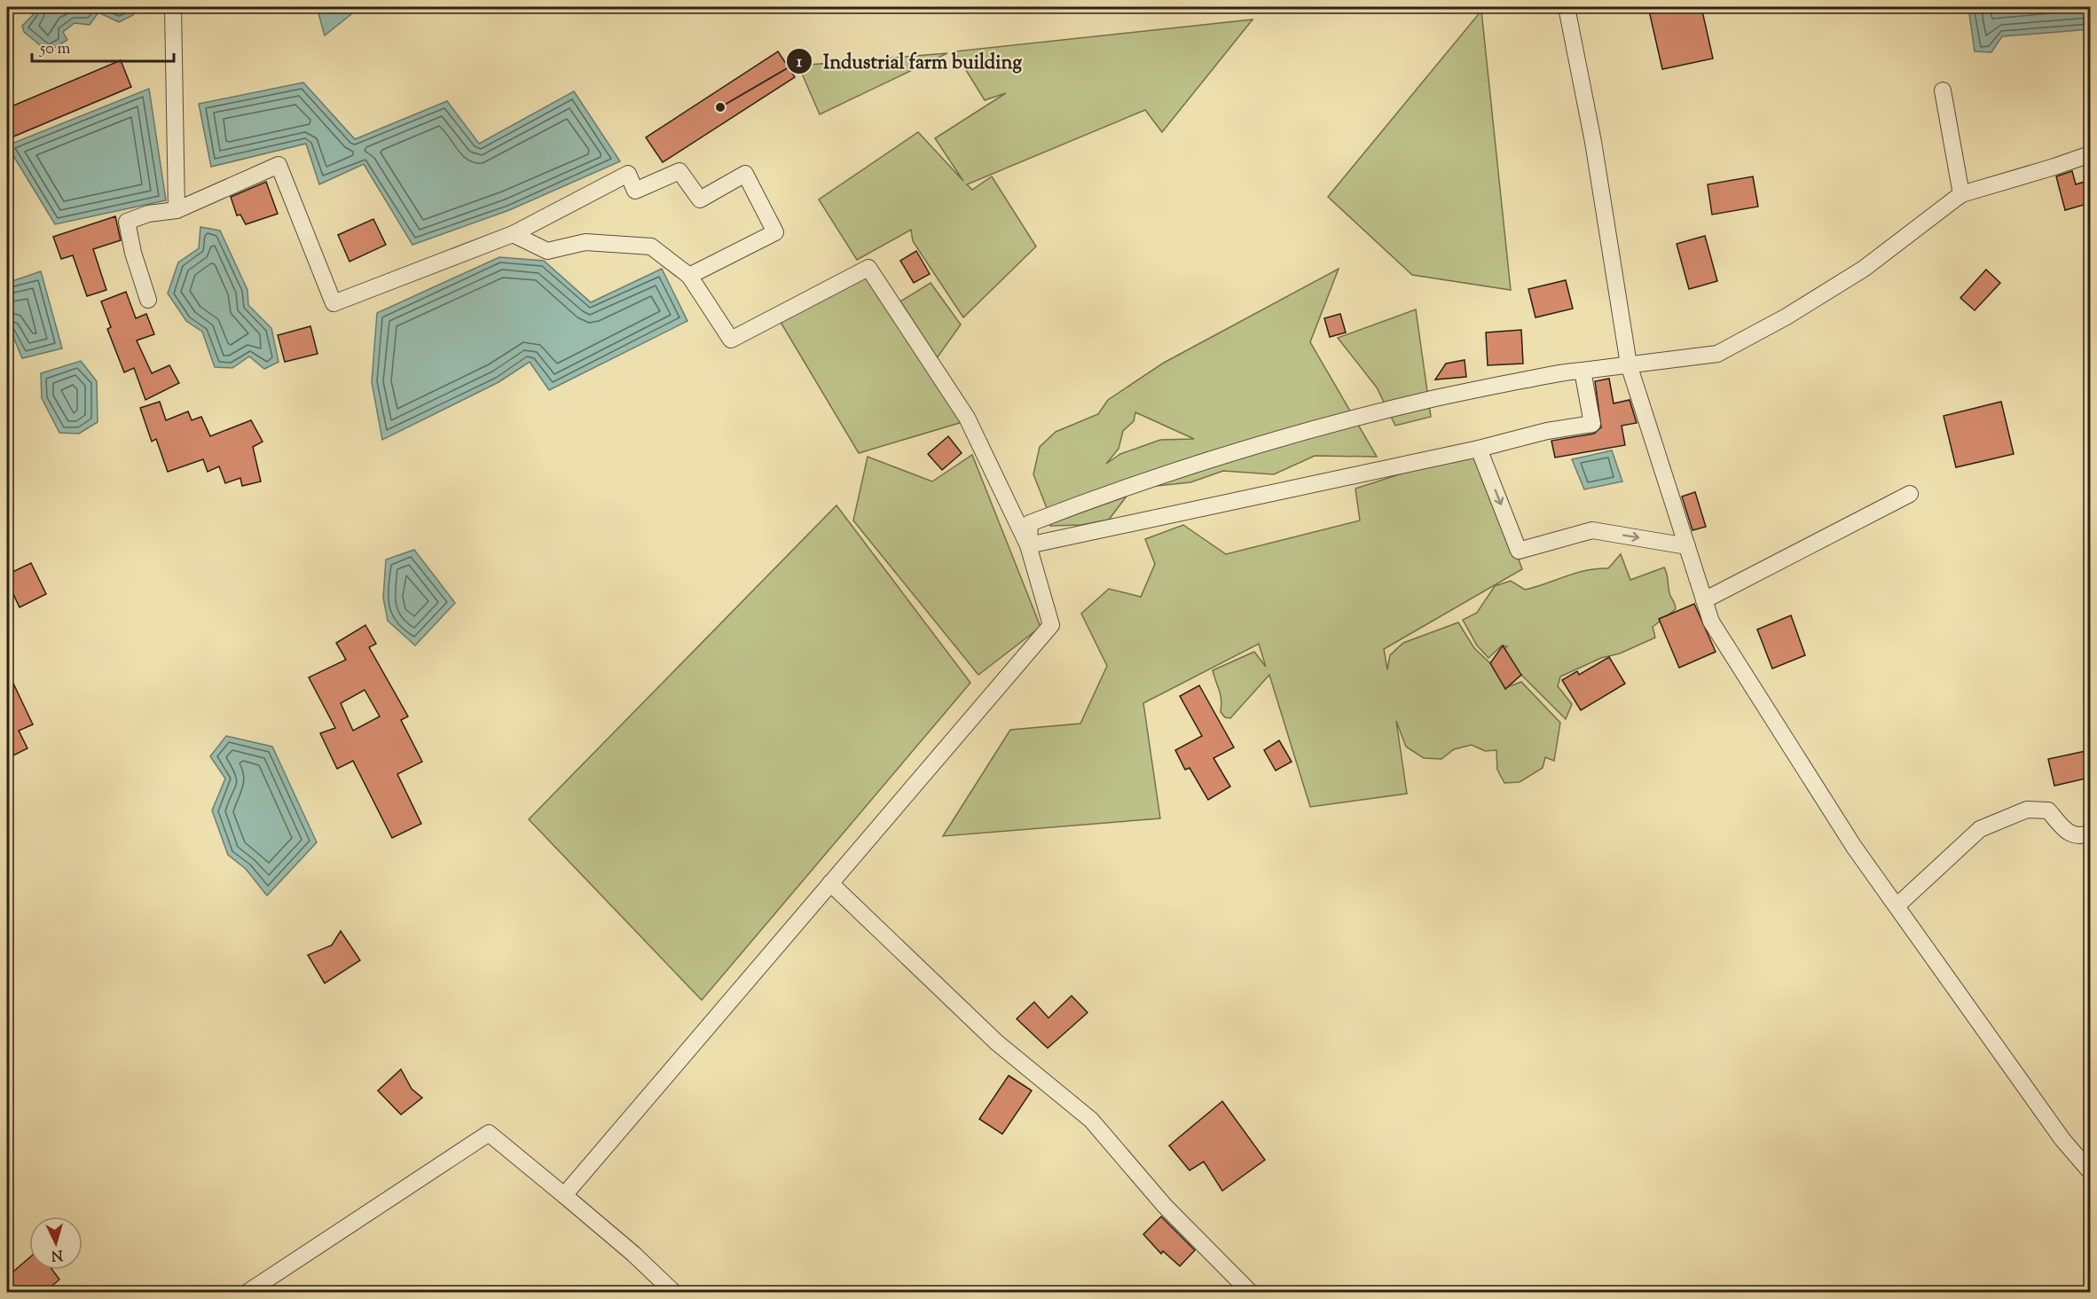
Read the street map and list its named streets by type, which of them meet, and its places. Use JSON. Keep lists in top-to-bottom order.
{
  "places": ["Industrial farm building"],
  "scale_bar": "50 m",
  "north": "bottom"
}
